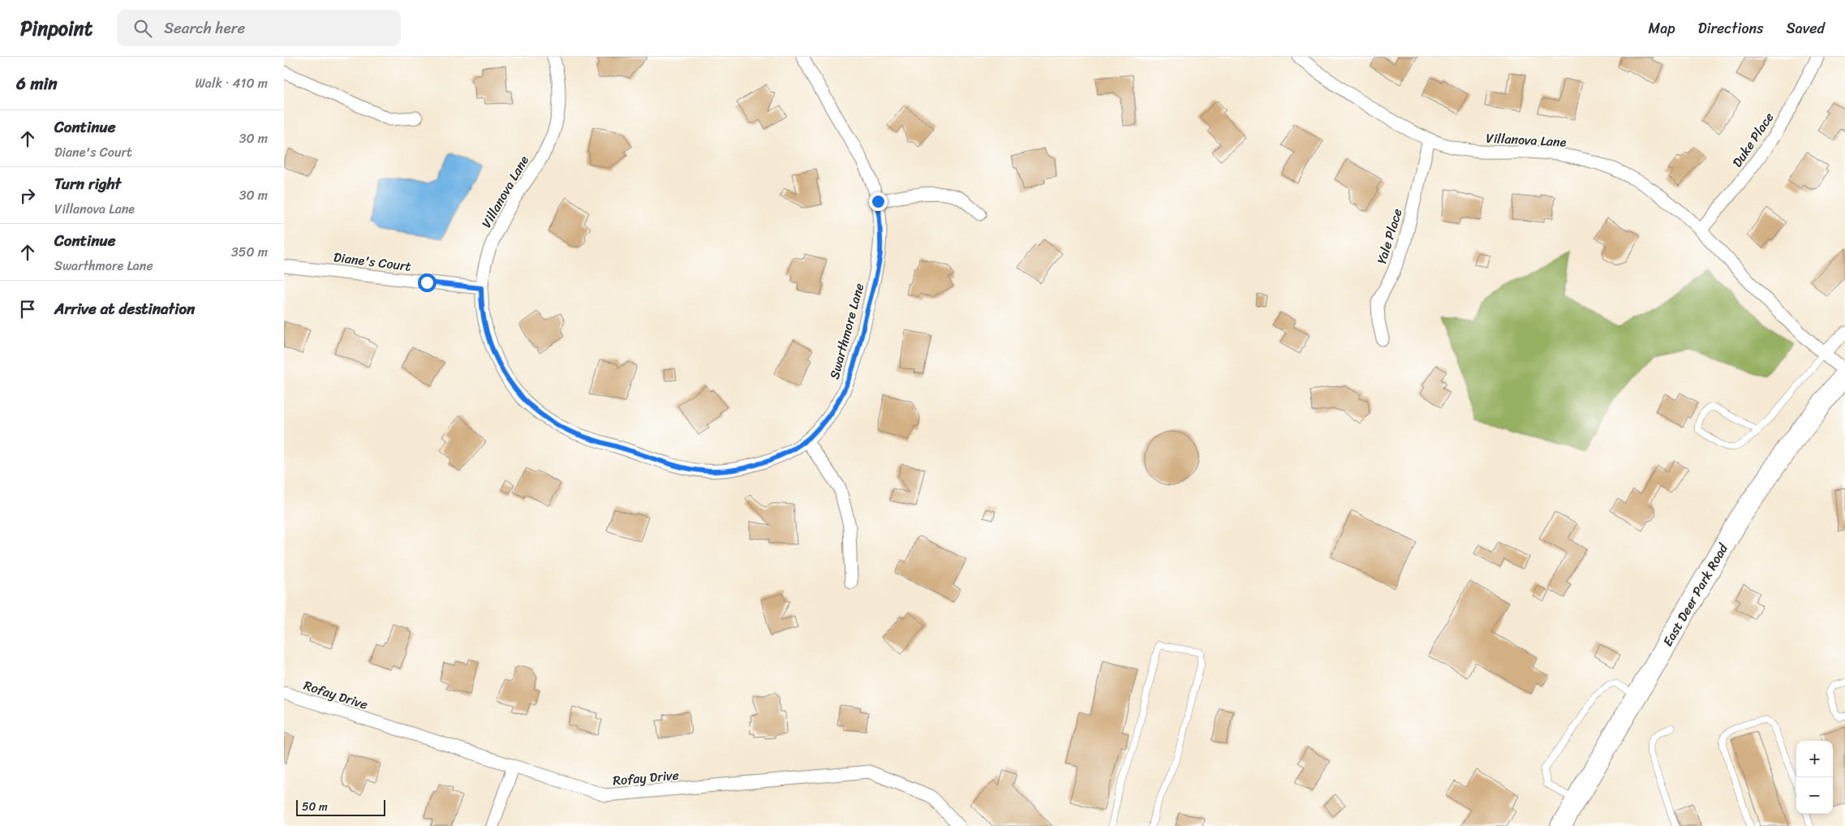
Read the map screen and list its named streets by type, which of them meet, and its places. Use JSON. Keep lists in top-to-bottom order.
{
  "streets": {
    "main road": ["East Deer Park Road"],
    "street": [
      "Villanova Lane",
      "Duke Place",
      "Yale Place",
      "Diane's Court",
      "Swarthmore Lane",
      "Rofay Drive"
    ]
  },
  "crossings": [
    ["Villanova Lane", "Duke Place"],
    ["Villanova Lane", "Yale Place"],
    ["Villanova Lane", "Diane's Court"],
    ["Villanova Lane", "Swarthmore Lane"]
  ],
  "scale_bar": "50 m",
  "page": {
    "header": "Pinpoint",
    "search": "Search here",
    "nav": ["Map", "Directions", "Saved"],
    "heading": ["6 min", "Walk · 410 m"],
    "list": [
      ["Continue", "Diane's Court", "30 m"],
      ["Turn right", "Villanova Lane", "30 m"],
      ["Continue", "Swarthmore Lane", "350 m"],
      "Arrive at destination"
    ],
    "map_buttons": ["+", "−"],
    "scale": "50 m"
  }
}
